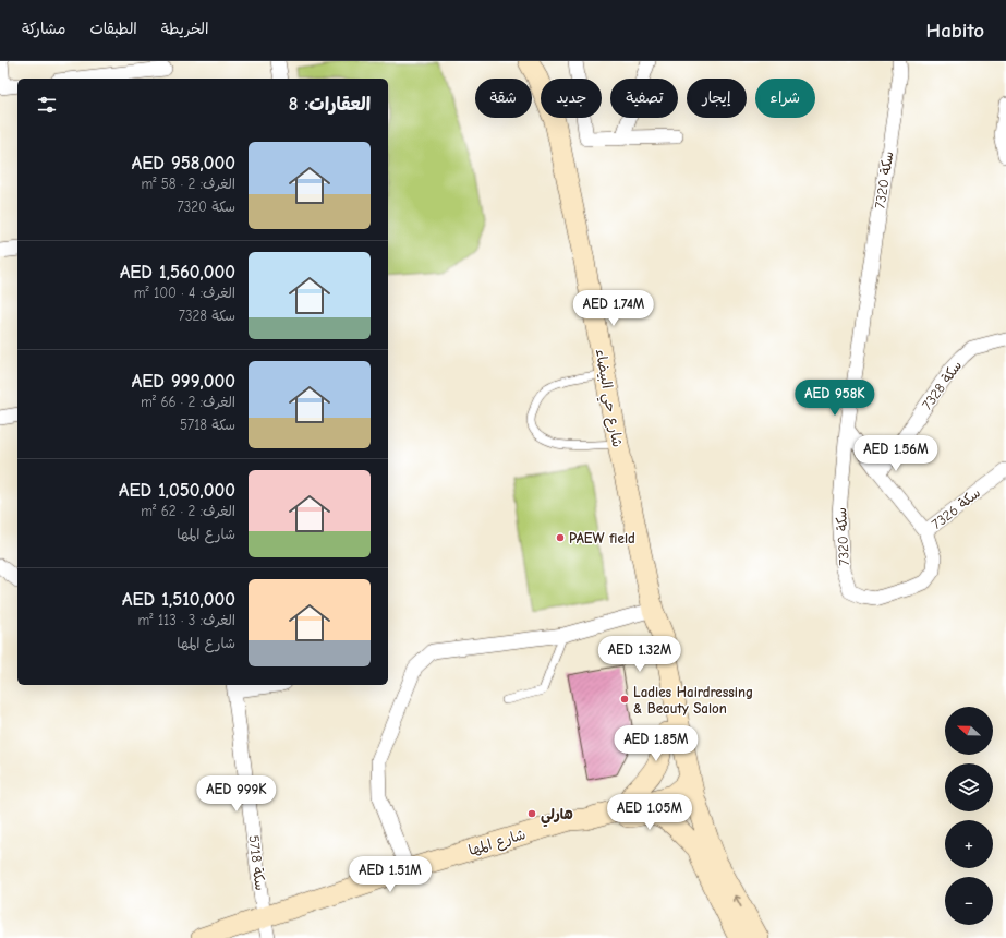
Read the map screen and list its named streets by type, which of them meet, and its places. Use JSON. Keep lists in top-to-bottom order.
{
  "streets": {
    "main road": ["شارع حي البيضاء", "شارع المها"],
    "street": [
      "سكة 7320",
      "سكة 7328",
      "سكة 7326",
      "سكة 5718"
    ]
  },
  "crossings": [
    ["سكة 7320", "سكة 7328"],
    ["سكة 7320", "سكة 7326"],
    ["شارع المها", "سكة 5718"]
  ],
  "places": ["PAEW field", "Ladies Hairdressing & Beauty Salon", "هارلي"],
  "north": "left",
  "page": {
    "header": "Habito",
    "nav": ["الخريطة", "الطبقات", "مشاركة"],
    "chip": [
      "شراء",
      "إيجار",
      "تصفية",
      "جديد",
      "شقة"
    ],
    "heading": "العقارات: 8",
    "list": [
      {
        "name": "AED 958,000",
        "note": "الغرف: 2 · 58 m² · سكة 7320"
      },
      {
        "name": "AED 1,560,000",
        "note": "الغرف: 4 · 100 m² · سكة 7328"
      },
      {
        "name": "AED 999,000",
        "note": "الغرف: 2 · 66 m² · سكة 5718"
      },
      {
        "name": "AED 1,050,000",
        "note": "الغرف: 2 · 62 m² · شارع المها"
      },
      {
        "name": "AED 1,510,000",
        "note": "الغرف: 3 · 113 m² · شارع المها"
      }
    ],
    "price": [
      "AED 1.74M",
      "AED 958K",
      "AED 1.56M",
      "AED 1.32M",
      "AED 1.85M",
      "AED 999K",
      "AED 1.05M",
      "AED 1.51M"
    ],
    "map_buttons": ["+", "−"]
  }
}
